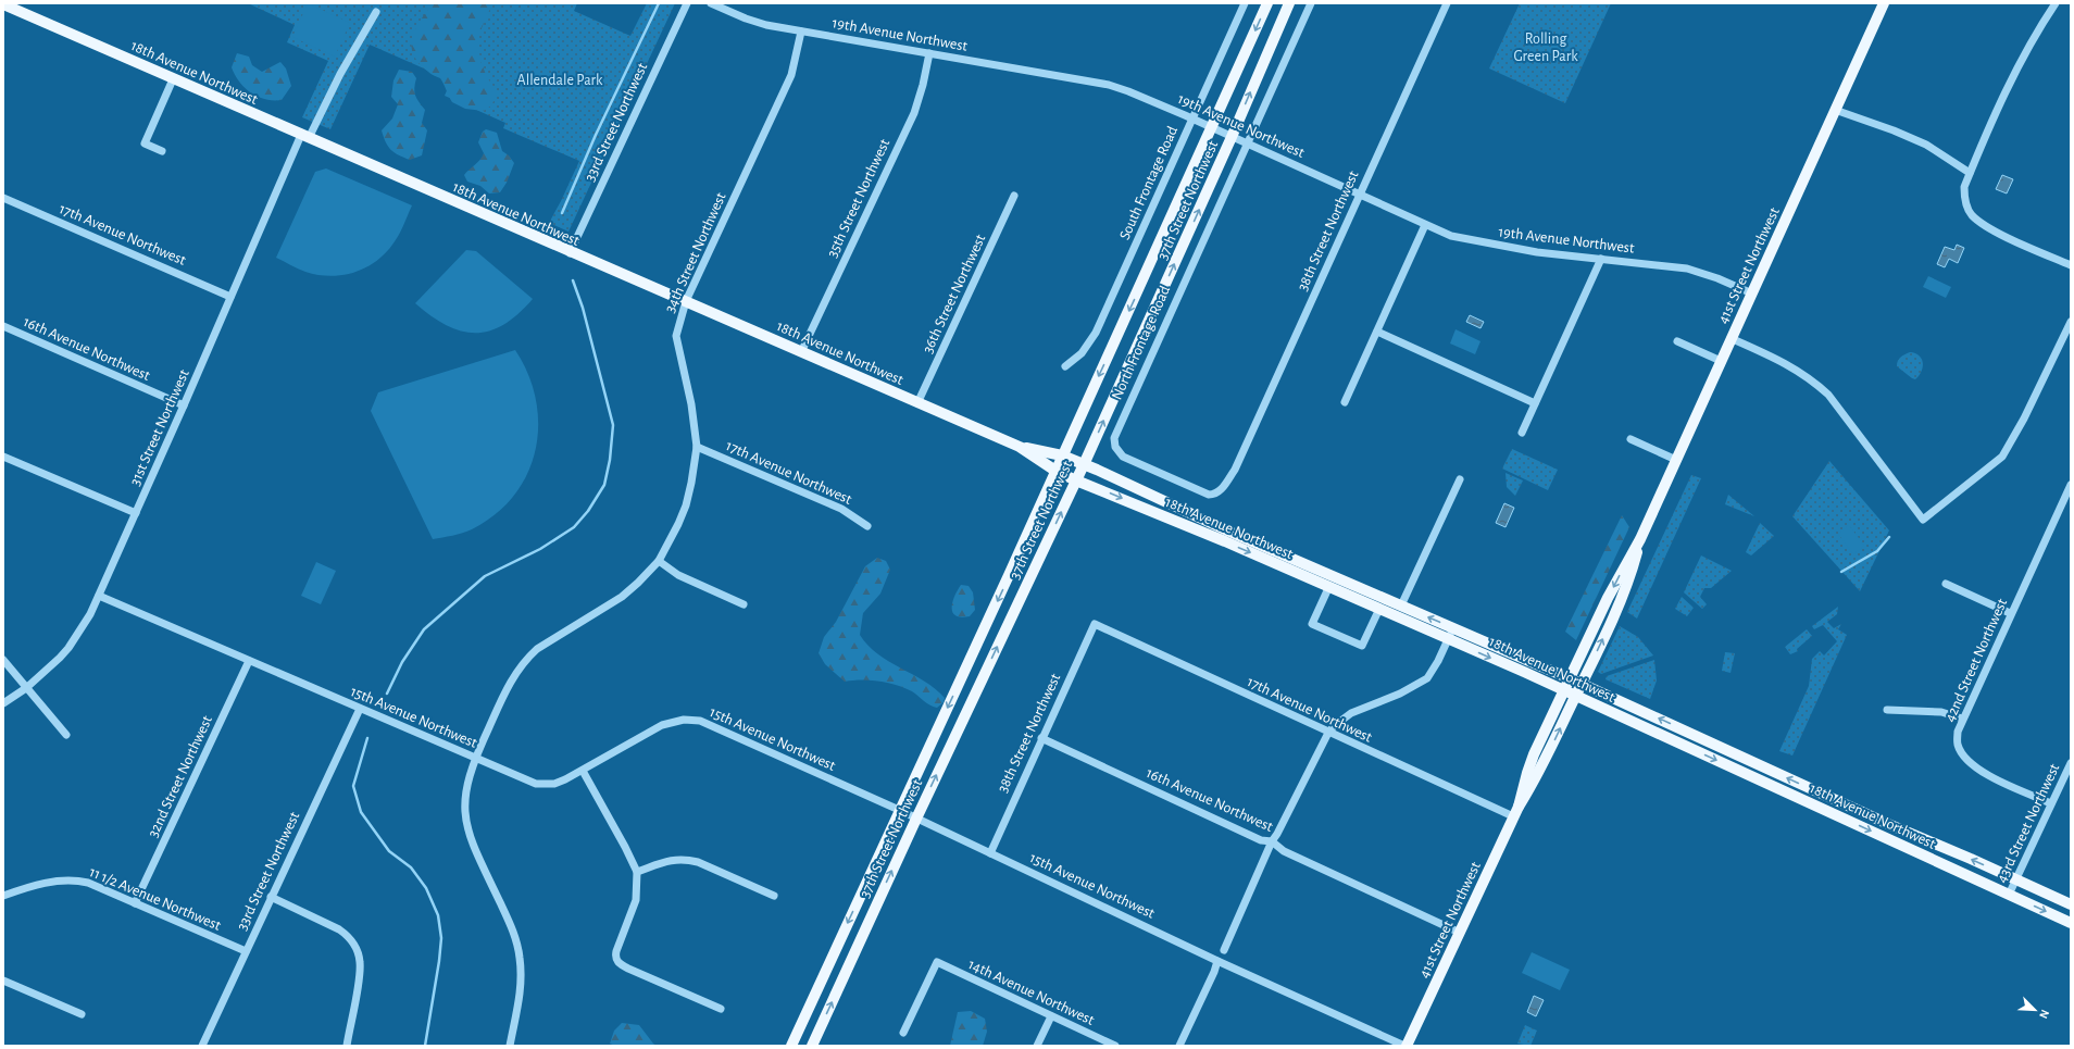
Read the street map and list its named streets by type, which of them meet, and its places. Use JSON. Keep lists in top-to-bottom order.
{
  "streets": {
    "main road": ["18th Avenue Northwest", "37th Street Northwest", "41st Street Northwest"],
    "street": [
      "19th Avenue Northwest",
      "33rd Street Northwest",
      "South Frontage Road",
      "35th Street Northwest",
      "38th Street Northwest",
      "17th Avenue Northwest",
      "34th Street Northwest",
      "36th Street Northwest",
      "North Frontage Road",
      "16th Avenue Northwest",
      "31st Street Northwest",
      "42nd Street Northwest",
      "15th Avenue Northwest",
      "32nd Street Northwest",
      "43rd Street Northwest",
      "11 1/2 Avenue Northwest",
      "14th Avenue Northwest"
    ]
  },
  "crossings": [
    ["19th Avenue Northwest", "South Frontage Road"],
    ["19th Avenue Northwest", "35th Street Northwest"],
    ["19th Avenue Northwest", "37th Street Northwest"],
    ["19th Avenue Northwest", "38th Street Northwest"],
    ["19th Avenue Northwest", "34th Street Northwest"],
    ["19th Avenue Northwest", "41st Street Northwest"],
    ["19th Avenue Northwest", "North Frontage Road"],
    ["18th Avenue Northwest", "33rd Street Northwest"],
    ["18th Avenue Northwest", "35th Street Northwest"],
    ["18th Avenue Northwest", "37th Street Northwest"],
    ["18th Avenue Northwest", "38th Street Northwest"],
    ["18th Avenue Northwest", "34th Street Northwest"],
    ["18th Avenue Northwest", "41st Street Northwest"],
    ["18th Avenue Northwest", "36th Street Northwest"],
    ["18th Avenue Northwest", "North Frontage Road"],
    ["18th Avenue Northwest", "31st Street Northwest"],
    ["18th Avenue Northwest", "43rd Street Northwest"],
    ["33rd Street Northwest", "15th Avenue Northwest"],
    ["33rd Street Northwest", "11 1/2 Avenue Northwest"],
    ["37th Street Northwest", "15th Avenue Northwest"],
    ["38th Street Northwest", "17th Avenue Northwest"],
    ["38th Street Northwest", "16th Avenue Northwest"],
    ["38th Street Northwest", "15th Avenue Northwest"],
    ["17th Avenue Northwest", "34th Street Northwest"],
    ["17th Avenue Northwest", "41st Street Northwest"],
    ["17th Avenue Northwest", "31st Street Northwest"],
    ["34th Street Northwest", "15th Avenue Northwest"],
    ["41st Street Northwest", "16th Avenue Northwest"],
    ["41st Street Northwest", "15th Avenue Northwest"],
    ["16th Avenue Northwest", "31st Street Northwest"],
    ["31st Street Northwest", "15th Avenue Northwest"],
    ["42nd Street Northwest", "43rd Street Northwest"],
    ["15th Avenue Northwest", "32nd Street Northwest"],
    ["32nd Street Northwest", "11 1/2 Avenue Northwest"]
  ],
  "parks": ["Rolling Green Park", "Allendale Park"],
  "north": "bottom right"
}
